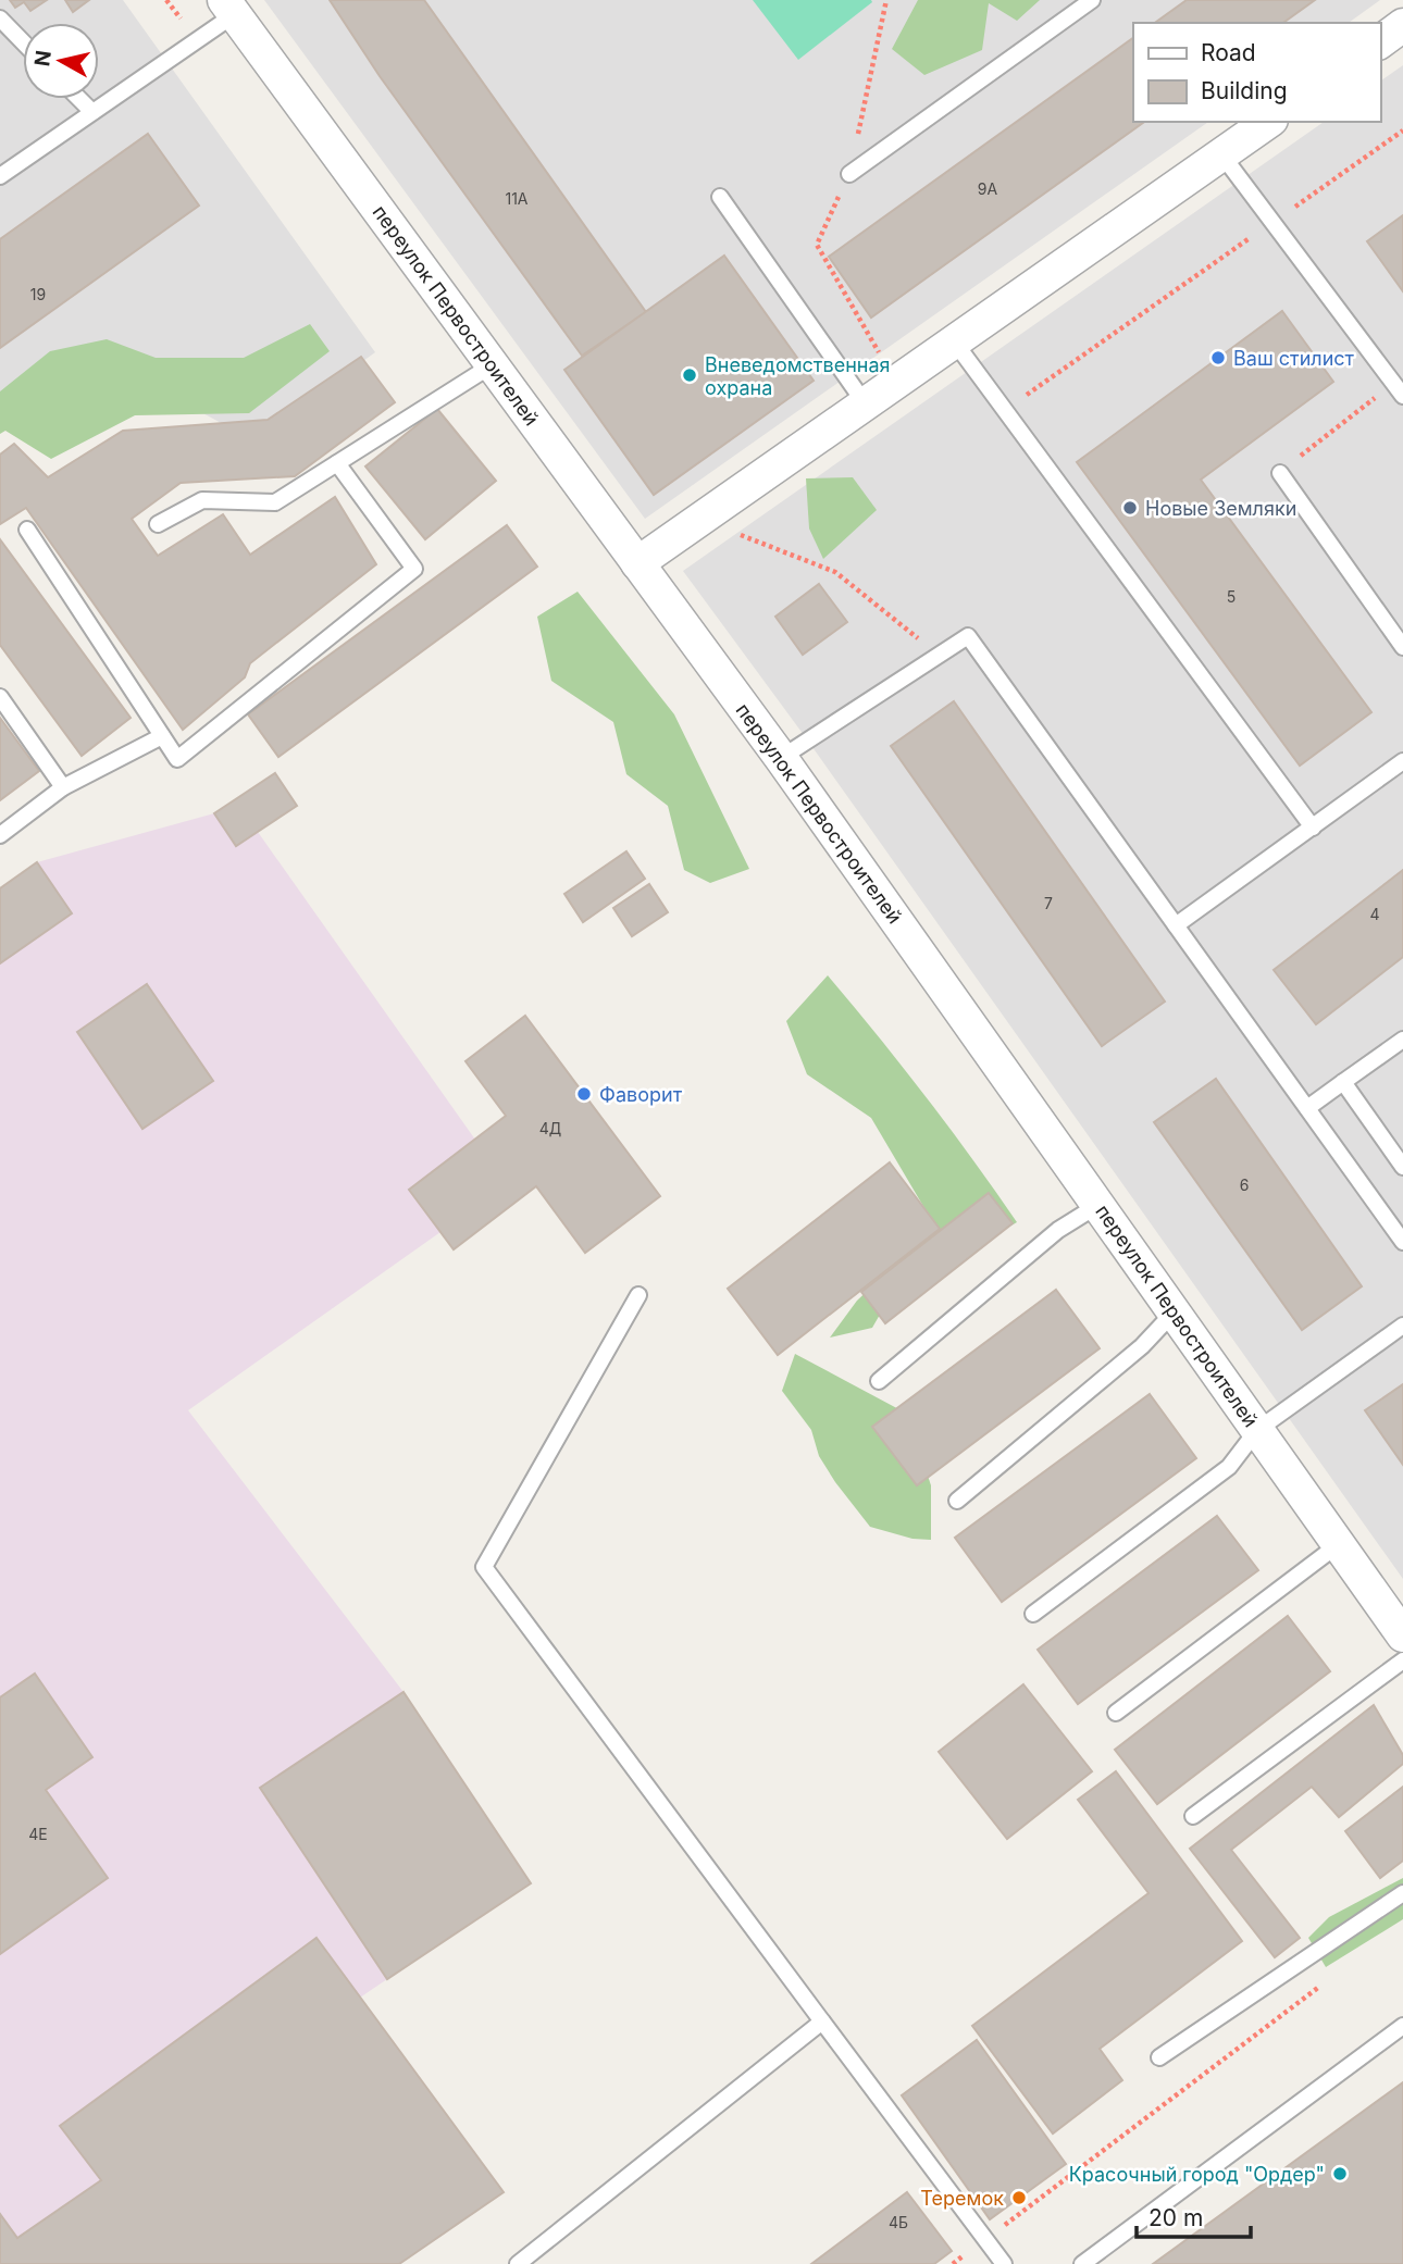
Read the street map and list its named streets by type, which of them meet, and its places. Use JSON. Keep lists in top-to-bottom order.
{
  "streets": {
    "street": ["переулок Первостроителей"]
  },
  "places": [
    "Ваш стилист",
    "Вневедомственная охрана",
    "Новые Земляки",
    "Фаворит",
    "Красочный город \"Ордер\"",
    "Теремок"
  ],
  "house_numbers": [
    "9А",
    "11А",
    "19",
    "5",
    "7",
    "4",
    "4Д",
    "6",
    "4Е",
    "4Б"
  ],
  "legend": ["Road", "Building"],
  "scale_bar": "20 m",
  "north": "left"
}
